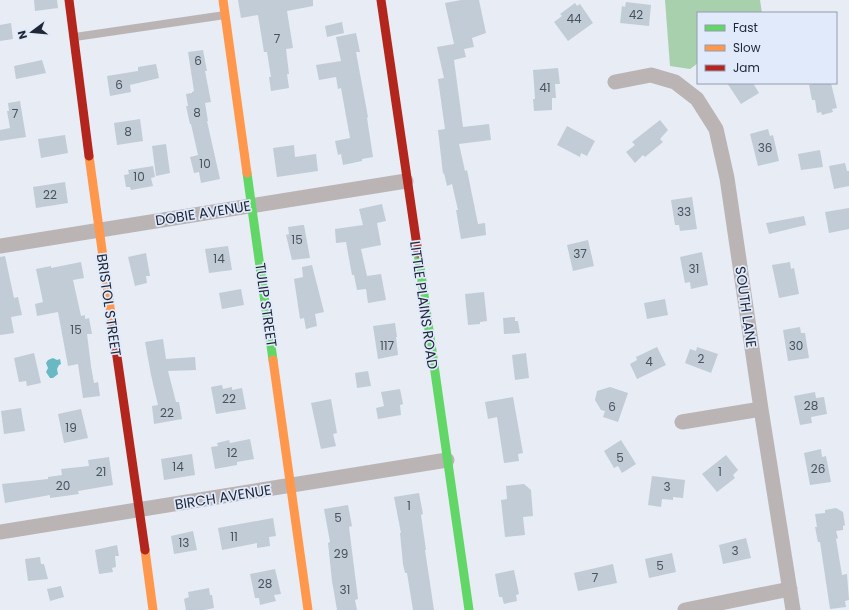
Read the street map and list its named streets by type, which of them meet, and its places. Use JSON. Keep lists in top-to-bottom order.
{
  "streets": {
    "street": [
      "DOBIE AVENUE",
      "BRISTOL STREET",
      "TULIP STREET",
      "LITTLE PLAINS ROAD",
      "SOUTH LANE",
      "BIRCH AVENUE"
    ]
  },
  "crossings": [
    ["DOBIE AVENUE", "BRISTOL STREET"],
    ["DOBIE AVENUE", "TULIP STREET"],
    ["DOBIE AVENUE", "LITTLE PLAINS ROAD"],
    ["BRISTOL STREET", "BIRCH AVENUE"],
    ["TULIP STREET", "BIRCH AVENUE"],
    ["LITTLE PLAINS ROAD", "BIRCH AVENUE"]
  ],
  "house_numbers": [
    "42",
    "44",
    "7",
    "6",
    "6",
    "41",
    "8",
    "7",
    "8",
    "36",
    "10",
    "10",
    "22",
    "33",
    "15",
    "37",
    "14",
    "31",
    "15",
    "117",
    "30",
    "2",
    "4",
    "22",
    "28",
    "6",
    "22",
    "19",
    "12",
    "5",
    "14",
    "26",
    "21",
    "1",
    "20",
    "3",
    "1",
    "5",
    "11",
    "13",
    "3",
    "29",
    "5",
    "7",
    "28",
    "31"
  ],
  "legend": ["Fast", "Slow", "Jam"],
  "north": "left"
}
